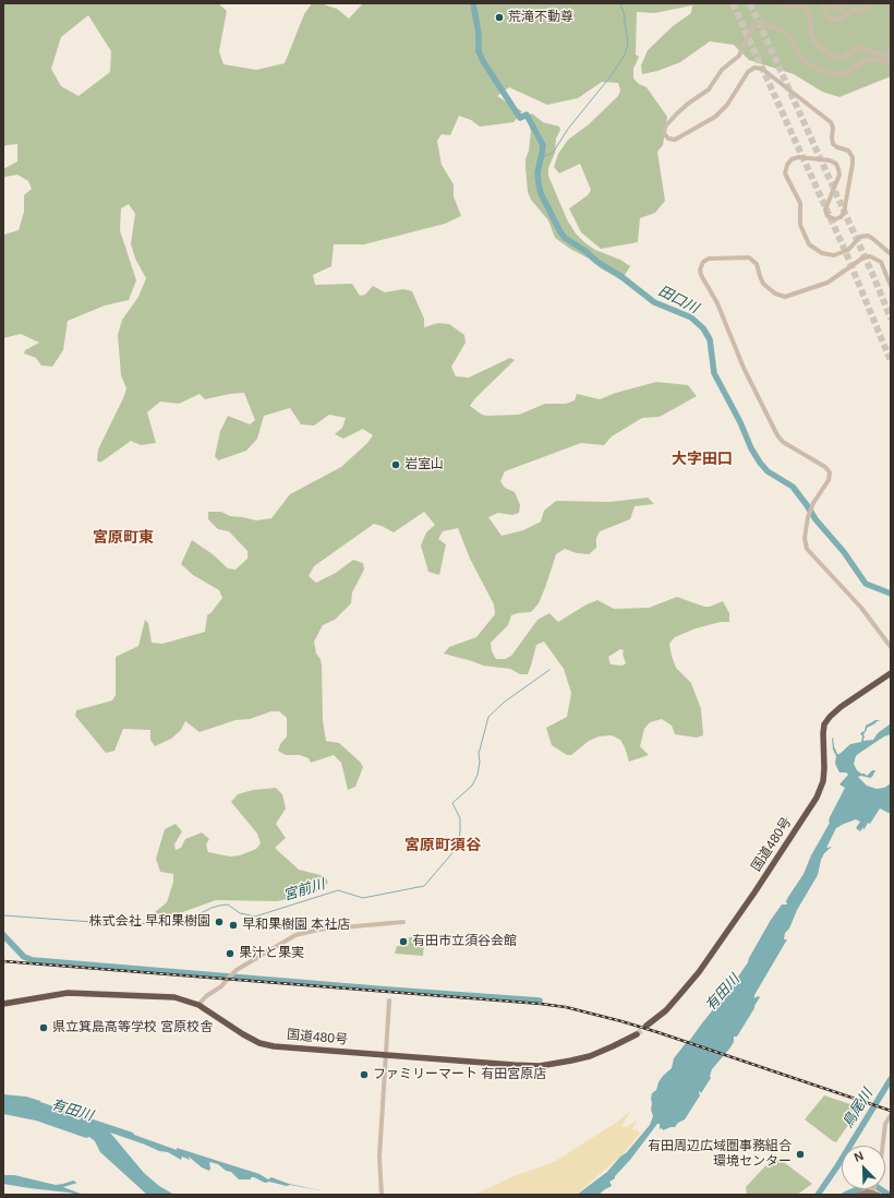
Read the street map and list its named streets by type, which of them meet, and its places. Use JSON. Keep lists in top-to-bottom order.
{
  "streets": {
    "highway": ["国道480号"]
  },
  "districts": ["大字田口", "宮原町東", "宮原町須谷"],
  "water": [
    "田口川",
    "宮前川",
    "有田川",
    "鳥尾川"
  ],
  "places": [
    "荒滝不動尊",
    "岩室山",
    "株式会社 早和果樹園",
    "早和果樹園 本社店",
    "有田市立須谷会館",
    "果汁と果実",
    "県立箕島高等学校 宮原校舎",
    "ファミリーマート 有田宮原店",
    "有田周辺広域圏事務組合 環境センター"
  ],
  "north": "top left"
}
